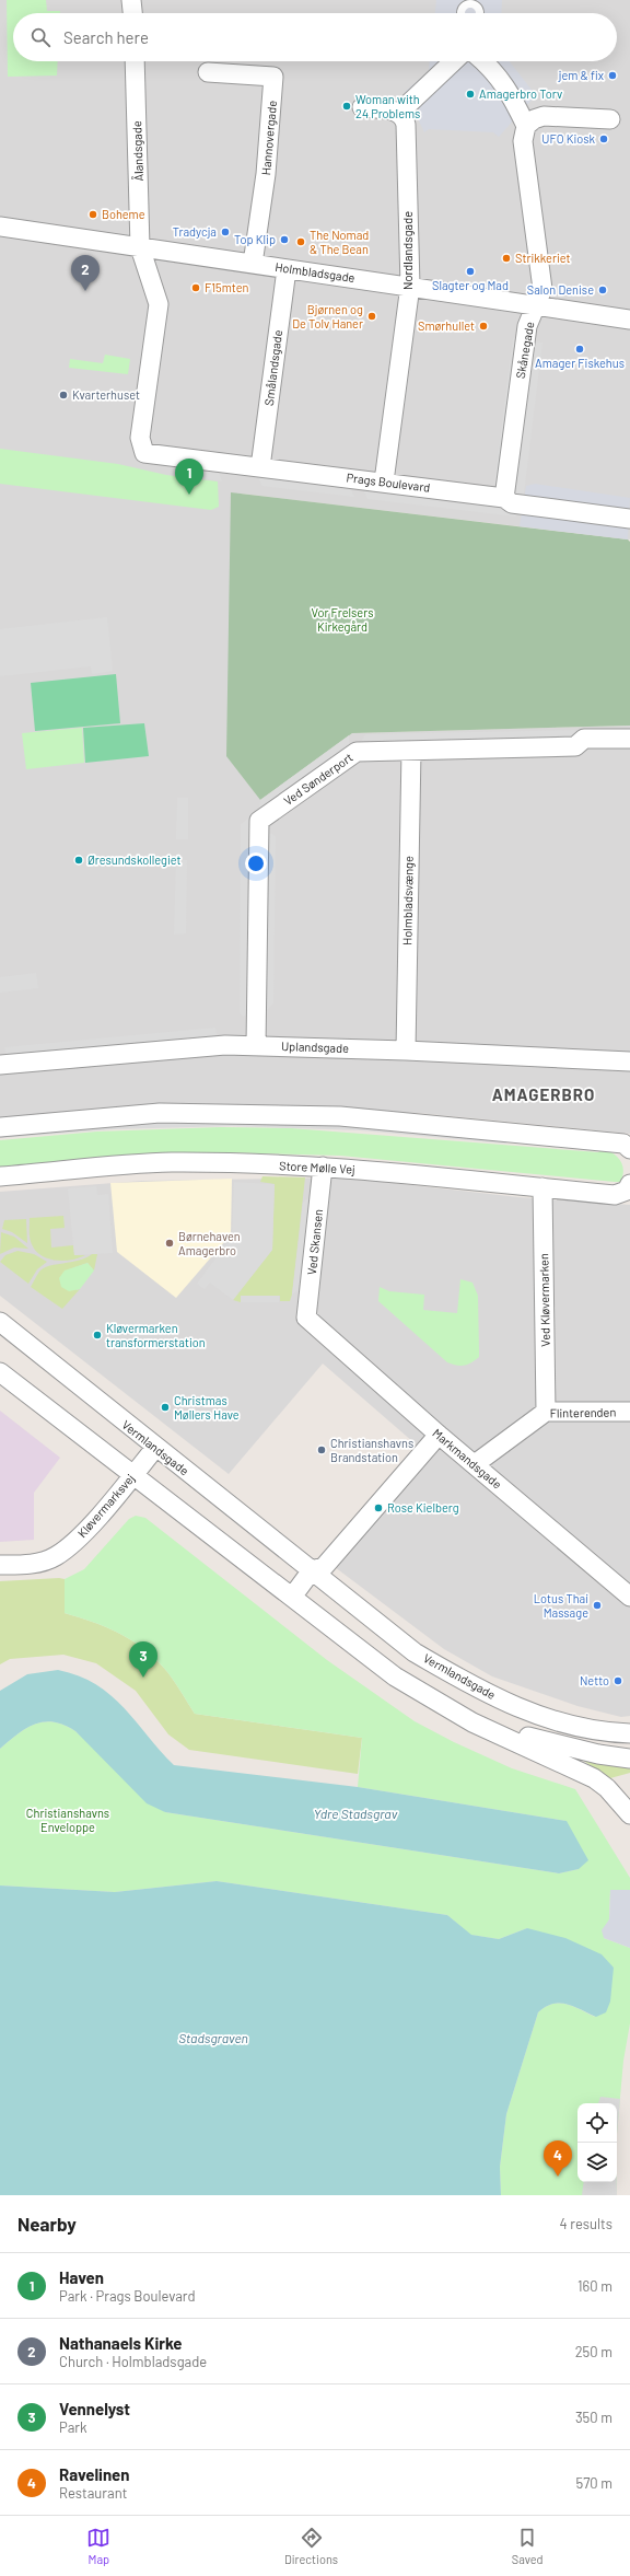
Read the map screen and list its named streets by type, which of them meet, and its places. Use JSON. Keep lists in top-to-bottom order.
{
  "streets": {
    "street": [
      "Hannovergade",
      "Ålandsgade",
      "Nordlandsgade",
      "Holmbladsgade",
      "Skånegade",
      "Smålandsgade",
      "Prags Boulevard",
      "Ved Sønderport",
      "Holmbladsvænge",
      "Uplandsgade",
      "Store Mølle Vej",
      "Ved Skansen",
      "Ved Kløvermarken",
      "Flinterenden",
      "Vermlandsgade",
      "Markmandsgade",
      "Kløvermarksvej"
    ]
  },
  "crossings": [
    ["Hannovergade", "Holmbladsgade"],
    ["Ålandsgade", "Holmbladsgade"],
    ["Ålandsgade", "Prags Boulevard"],
    ["Nordlandsgade", "Holmbladsgade"],
    ["Nordlandsgade", "Prags Boulevard"],
    ["Holmbladsgade", "Skånegade"],
    ["Holmbladsgade", "Smålandsgade"],
    ["Skånegade", "Prags Boulevard"],
    ["Smålandsgade", "Prags Boulevard"],
    ["Ved Sønderport", "Holmbladsvænge"],
    ["Ved Sønderport", "Uplandsgade"],
    ["Holmbladsvænge", "Uplandsgade"],
    ["Store Mølle Vej", "Ved Skansen"],
    ["Store Mølle Vej", "Ved Kløvermarken"],
    ["Ved Skansen", "Markmandsgade"],
    ["Ved Kløvermarken", "Flinterenden"],
    ["Flinterenden", "Markmandsgade"],
    ["Vermlandsgade", "Kløvermarksvej"]
  ],
  "districts": ["AMAGERBRO"],
  "water": ["Ydre Stadsgrav", "Stadsgraven"],
  "parks": ["Vor Frelsers Kirkegård", "Christianshavns Enveloppe"],
  "places": [
    "jem & fix",
    "Amagerbro Torv",
    "Woman with 24 Problems",
    "UFO Kiosk",
    "Boheme",
    "Tradycja",
    "Top Klip",
    "The Nomad & The Bean",
    "Strikkeriet",
    "Slagter og Mad",
    "F15mten",
    "Salon Denise",
    "Bjørnen og De Tolv Haner",
    "Smørhullet",
    "Amager Fiskehus",
    "Kvarterhuset",
    "Øresundskollegiet",
    "Børnehaven Amagerbro",
    "Kløvermarken transformerstation",
    "Christmas Møllers Have",
    "Christianshavns Brandstation",
    "Rose Kielberg",
    "Lotus Thai Massage",
    "Netto"
  ],
  "page": {
    "search": "Search here",
    "pins": [
      "2",
      "1",
      "3",
      "4"
    ],
    "heading": ["Nearby", "4 results"],
    "list": [
      {
        "mark": "1",
        "name": "Haven",
        "note": "Park · Prags Boulevard",
        "value": "160 m"
      },
      {
        "mark": "2",
        "name": "Nathanaels Kirke",
        "note": "Church · Holmbladsgade",
        "value": "250 m"
      },
      {
        "mark": "3",
        "name": "Vennelyst",
        "note": "Park",
        "value": "350 m"
      },
      {
        "mark": "4",
        "name": "Ravelinen",
        "note": "Restaurant",
        "value": "570 m"
      }
    ],
    "nav": ["Map", "Directions", "Saved"]
  }
}
